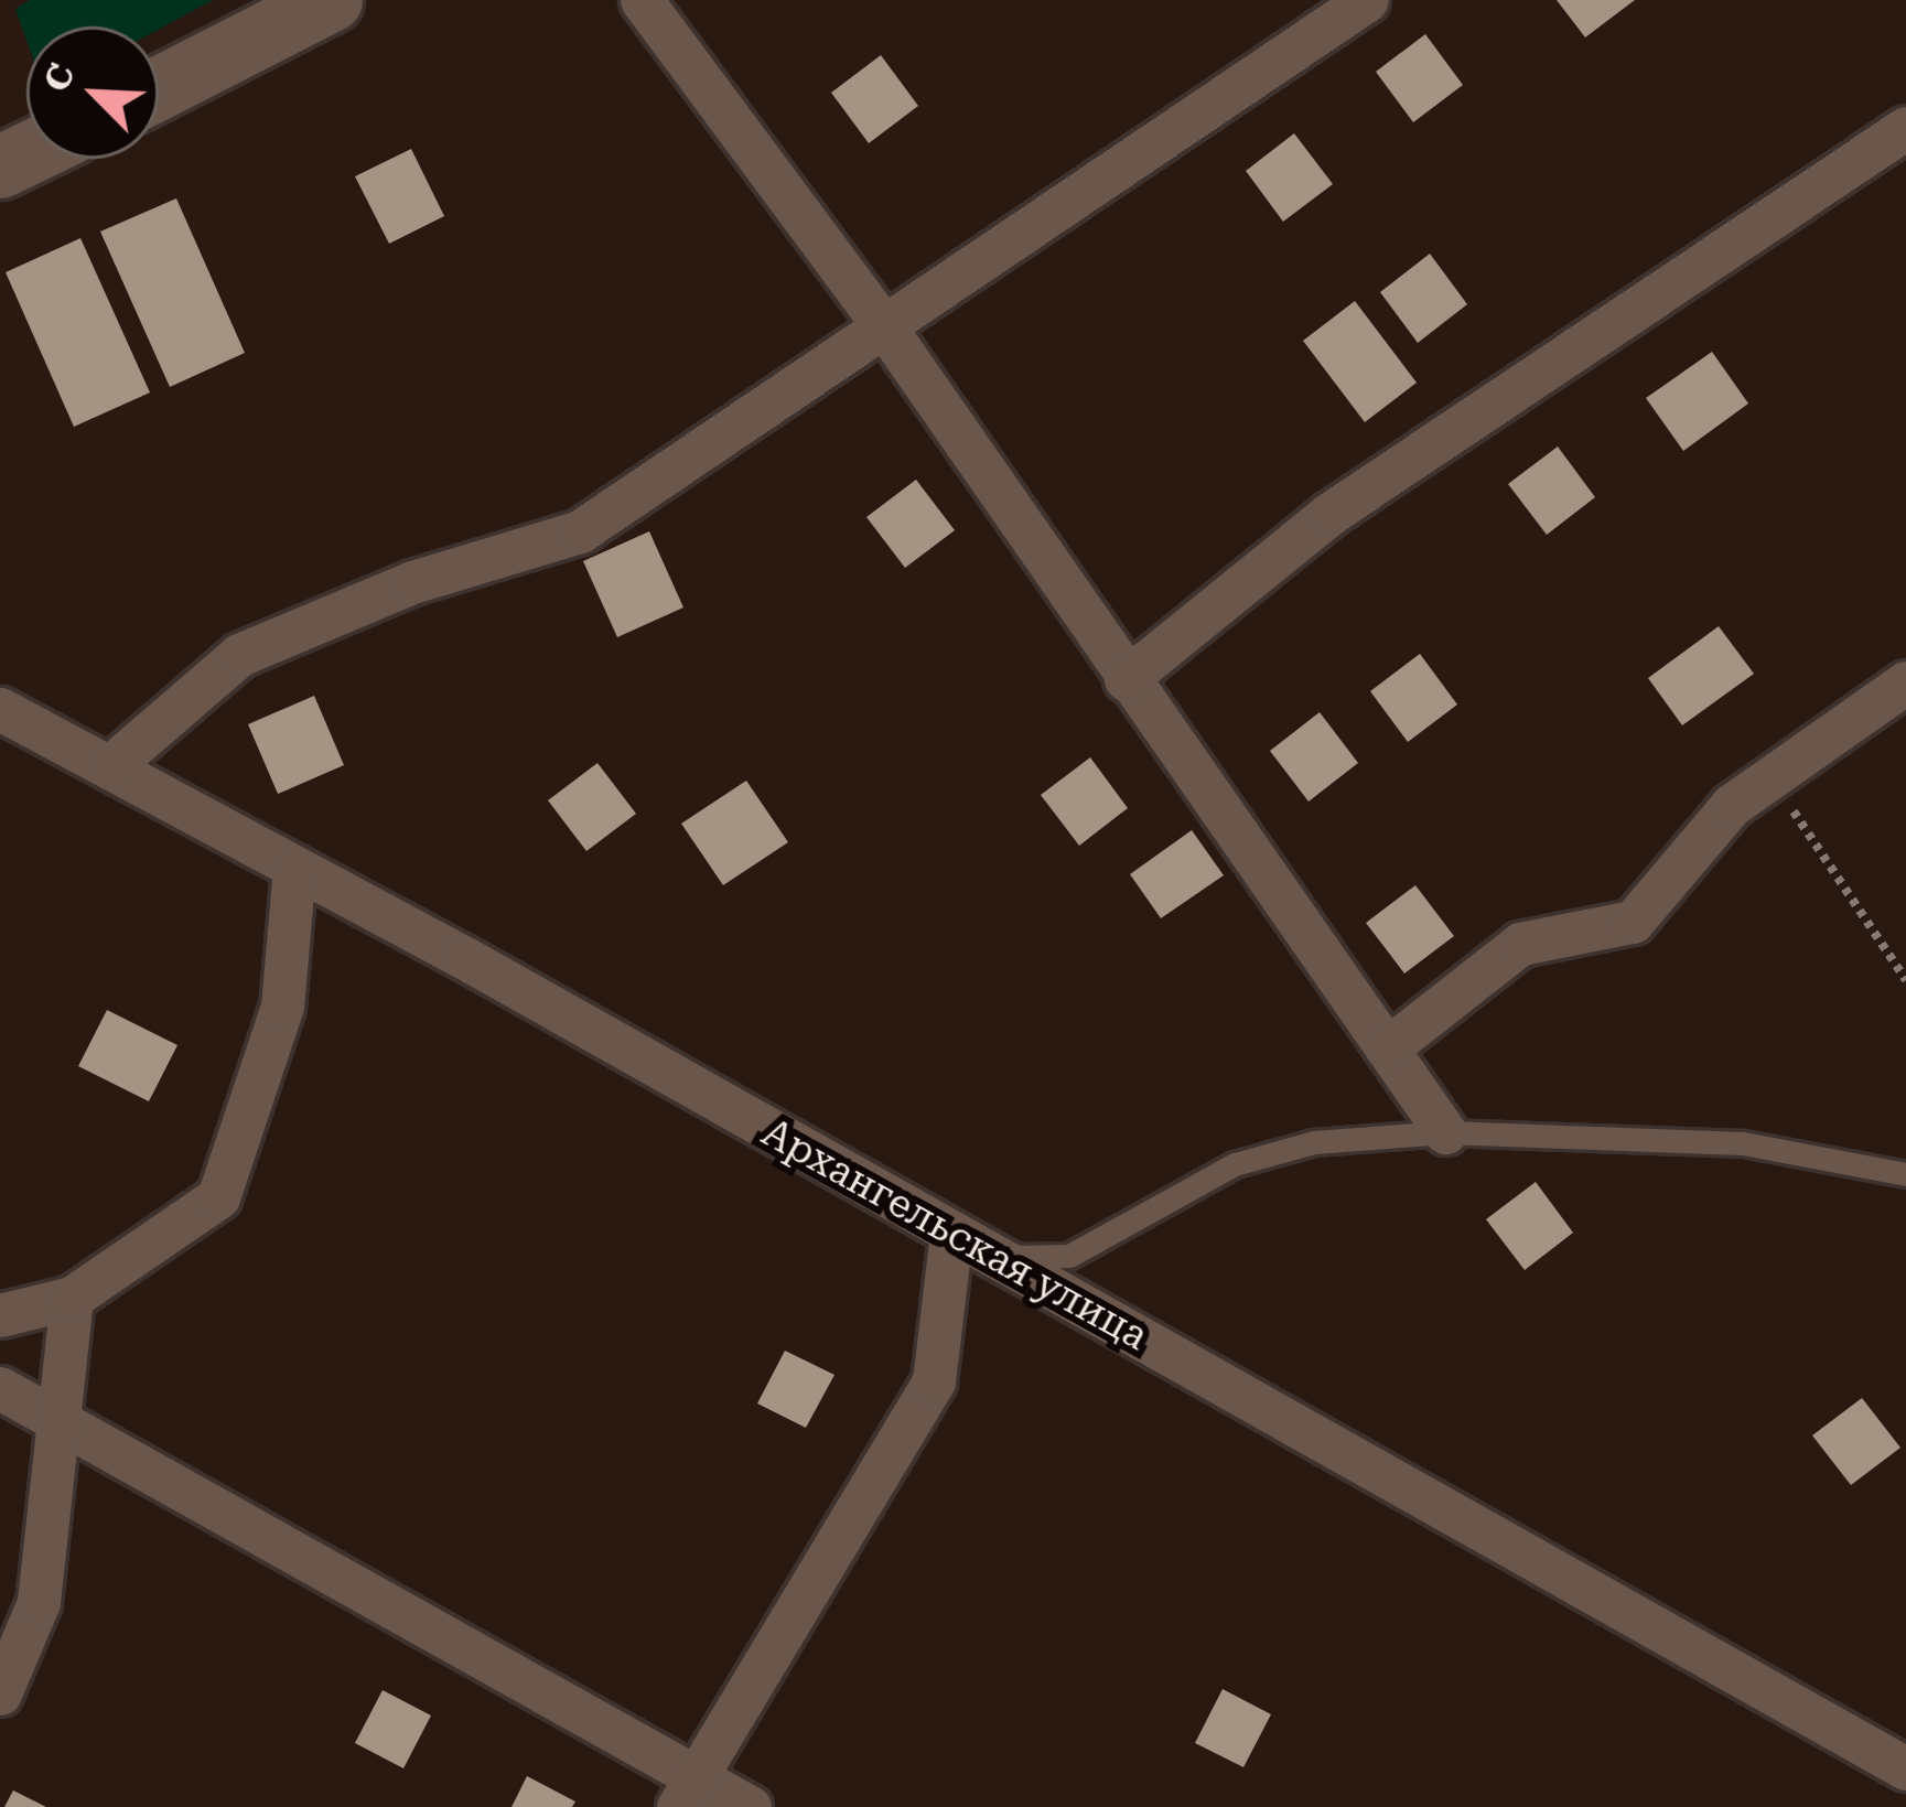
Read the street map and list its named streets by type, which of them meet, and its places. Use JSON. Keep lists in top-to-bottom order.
{
  "streets": {
    "street": ["Архангельская улица"]
  },
  "north": "top left"
}
